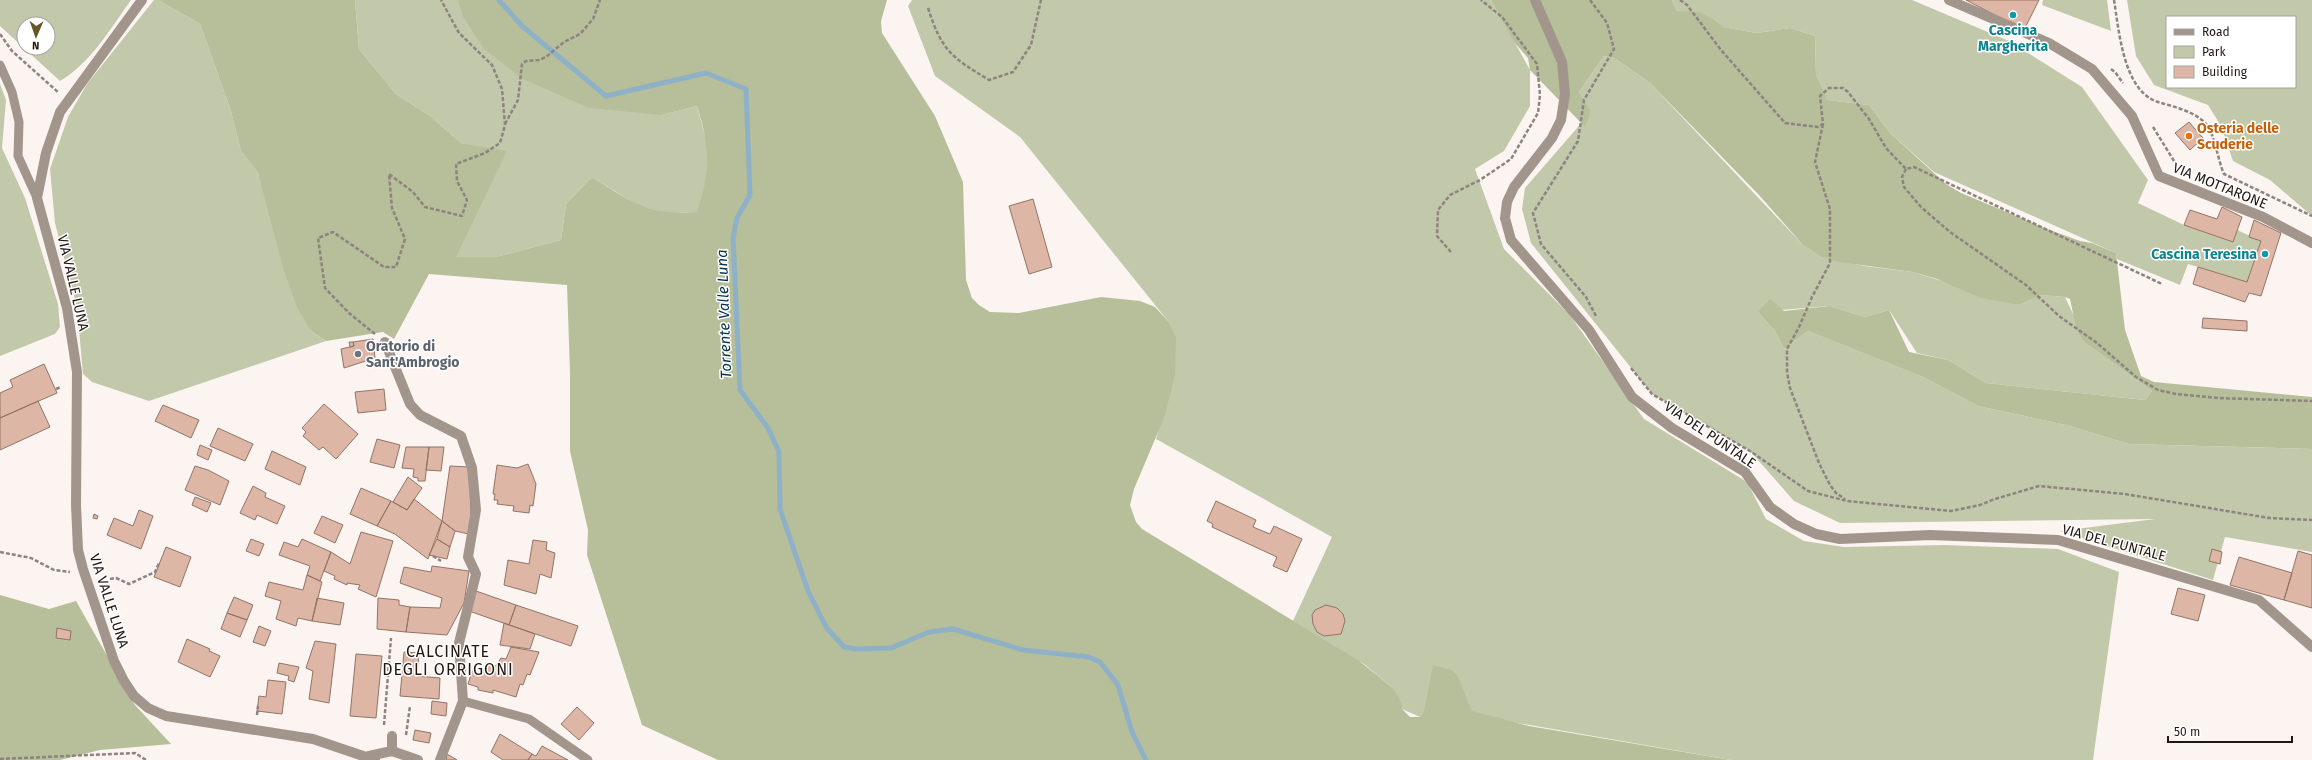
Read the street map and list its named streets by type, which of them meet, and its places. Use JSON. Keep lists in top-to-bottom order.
{
  "streets": {
    "street": ["VIA MOTTARONE", "VIA VALLE LUNA", "VIA DEL PUNTALE"]
  },
  "districts": ["CALCINATE DEGLI ORRIGONI"],
  "water": ["Torrente Valle Luna"],
  "places": [
    "Cascina Margherita",
    "Osteria delle Scuderie",
    "Cascina Teresina",
    "Oratorio di Sant'Ambrogio"
  ],
  "legend": ["Road", "Park", "Building"],
  "scale_bar": "50 m",
  "north": "bottom"
}
